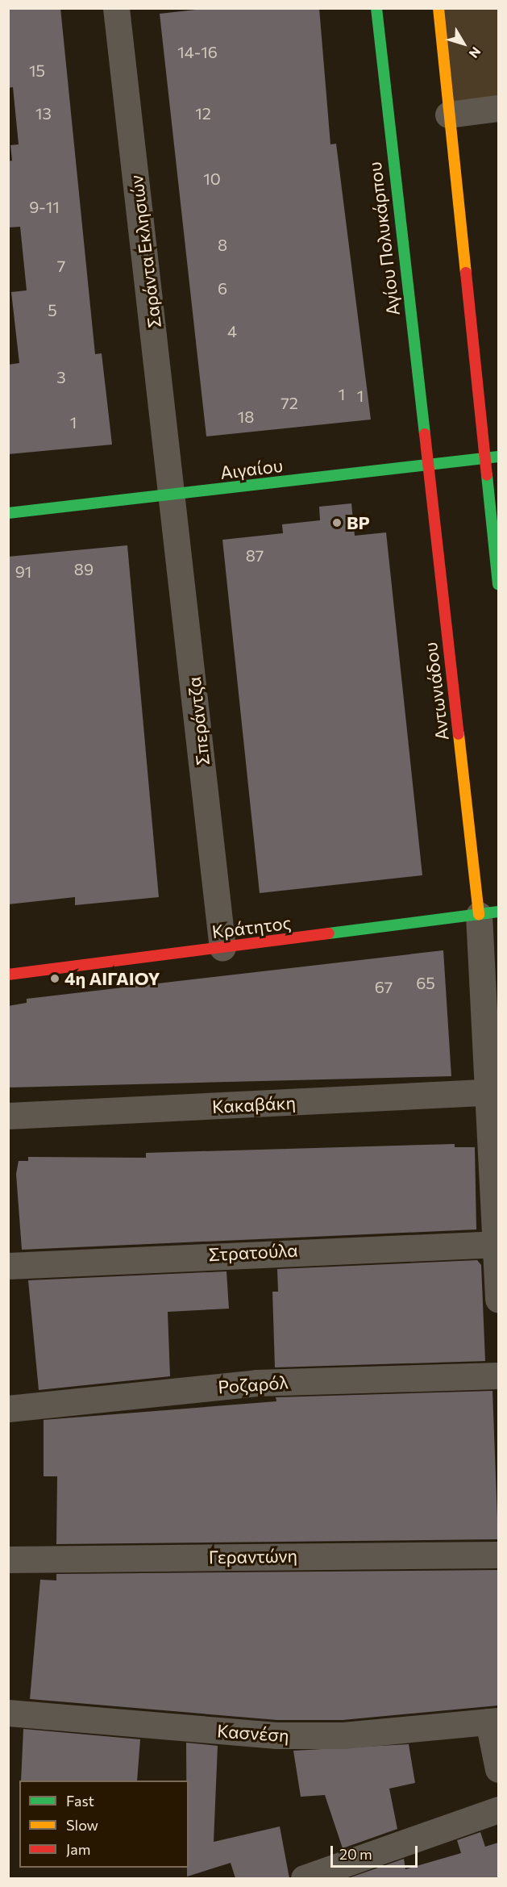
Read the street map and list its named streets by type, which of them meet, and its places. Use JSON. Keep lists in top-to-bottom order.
{
  "streets": {
    "street": [
      "Αγίου Πολυκάρπου",
      "Σαράντα Εκλησιών",
      "Αιγαίου",
      "Αντωνιάδου",
      "Σπεράντζα",
      "Κράτητος",
      "Κακαβάκη",
      "Στρατούλα",
      "Ροζαρόλ",
      "Γεραντώνη",
      "Κασνέση"
    ]
  },
  "crossings": [
    ["Αγίου Πολυκάρπου", "Αιγαίου"],
    ["Αγίου Πολυκάρπου", "Αντωνιάδου"],
    ["Σαράντα Εκλησιών", "Αιγαίου"],
    ["Σαράντα Εκλησιών", "Σπεράντζα"],
    ["Αιγαίου", "Αντωνιάδου"],
    ["Αιγαίου", "Σπεράντζα"],
    ["Αντωνιάδου", "Κράτητος"],
    ["Σπεράντζα", "Κράτητος"]
  ],
  "places": ["BP", "4η ΑΙΓΑΙΟΥ"],
  "house_numbers": [
    "14-16",
    "15",
    "13",
    "12",
    "10",
    "9-11",
    "8",
    "7",
    "6",
    "5",
    "4",
    "3",
    "1",
    "1",
    "72",
    "18",
    "1",
    "87",
    "89",
    "91",
    "65",
    "67"
  ],
  "legend": ["Fast", "Slow", "Jam"],
  "scale_bar": "20 m",
  "north": "bottom right"
}
